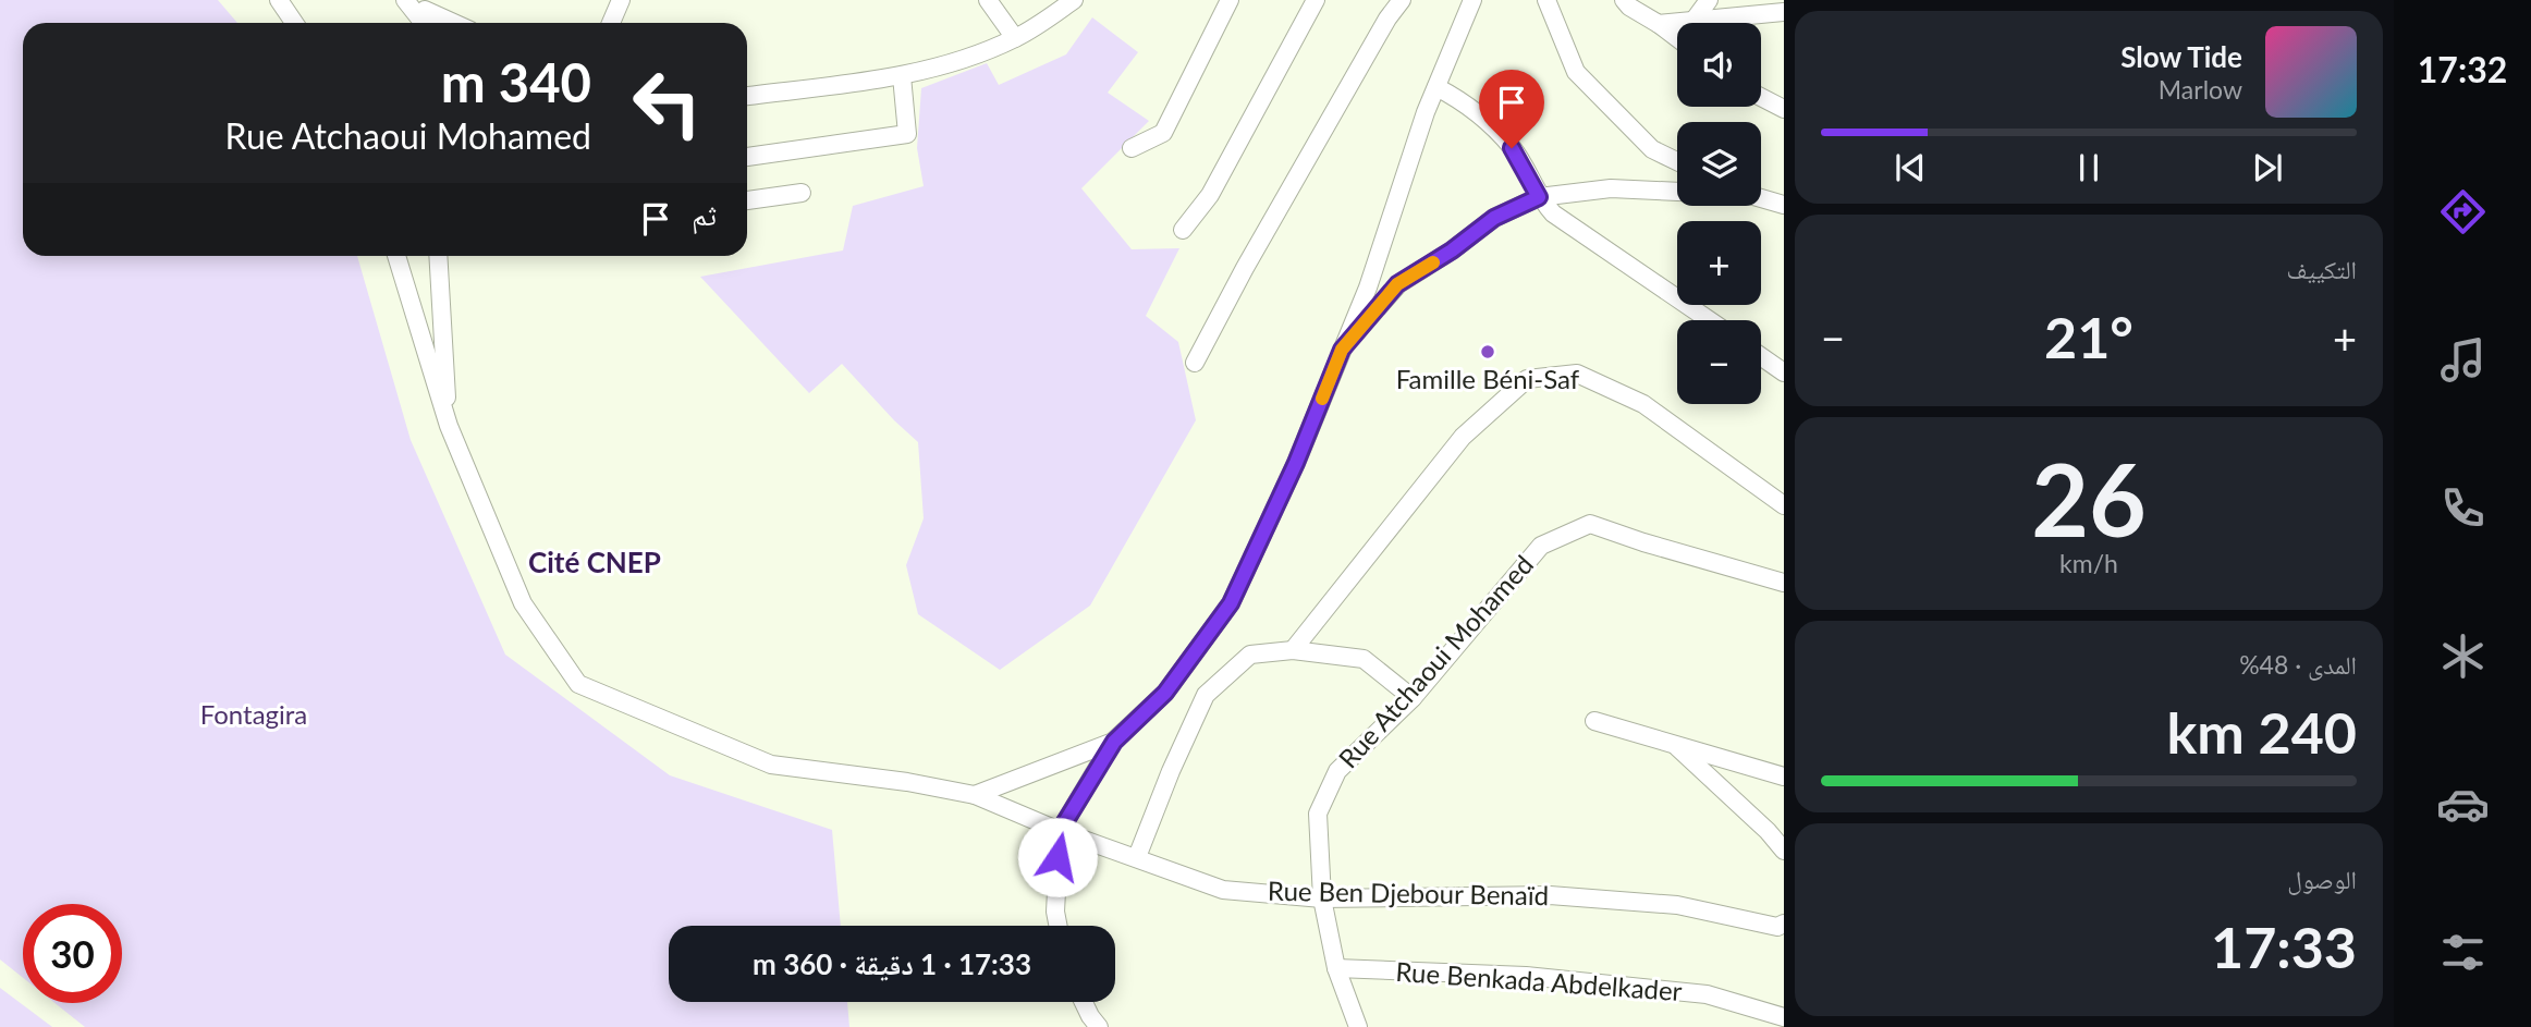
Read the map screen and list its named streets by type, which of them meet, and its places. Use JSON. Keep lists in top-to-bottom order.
{
  "streets": {
    "street": ["Rue Atchaoui Mohamed", "Rue Ben Djebour Benaïd", "Rue Benkada Abdelkader"]
  },
  "crossings": [
    ["Rue Atchaoui Mohamed", "Rue Ben Djebour Benaïd"],
    ["Rue Atchaoui Mohamed", "Rue Benkada Abdelkader"]
  ],
  "districts": ["Cité CNEP"],
  "parks": ["Fontagira"],
  "places": ["Famille Béni-Saf"],
  "page": {
    "tabs": "17:32",
    "map_buttons": ["+", "−"],
    "turn": ["340 m", "Rue Atchaoui Mohamed"],
    "song": ["Slow Tide", "Marlow"],
    "then": "ثم",
    "tile": [
      "التكييف",
      ["26", "km/h"],
      ["المدى · 48%", "240 km"],
      ["الوصول", "17:33"]
    ],
    "heat": ["−", "21°", "+"],
    "limit": "30",
    "trip": "17:33 · 1 دقيقة · 360 m"
  }
}
